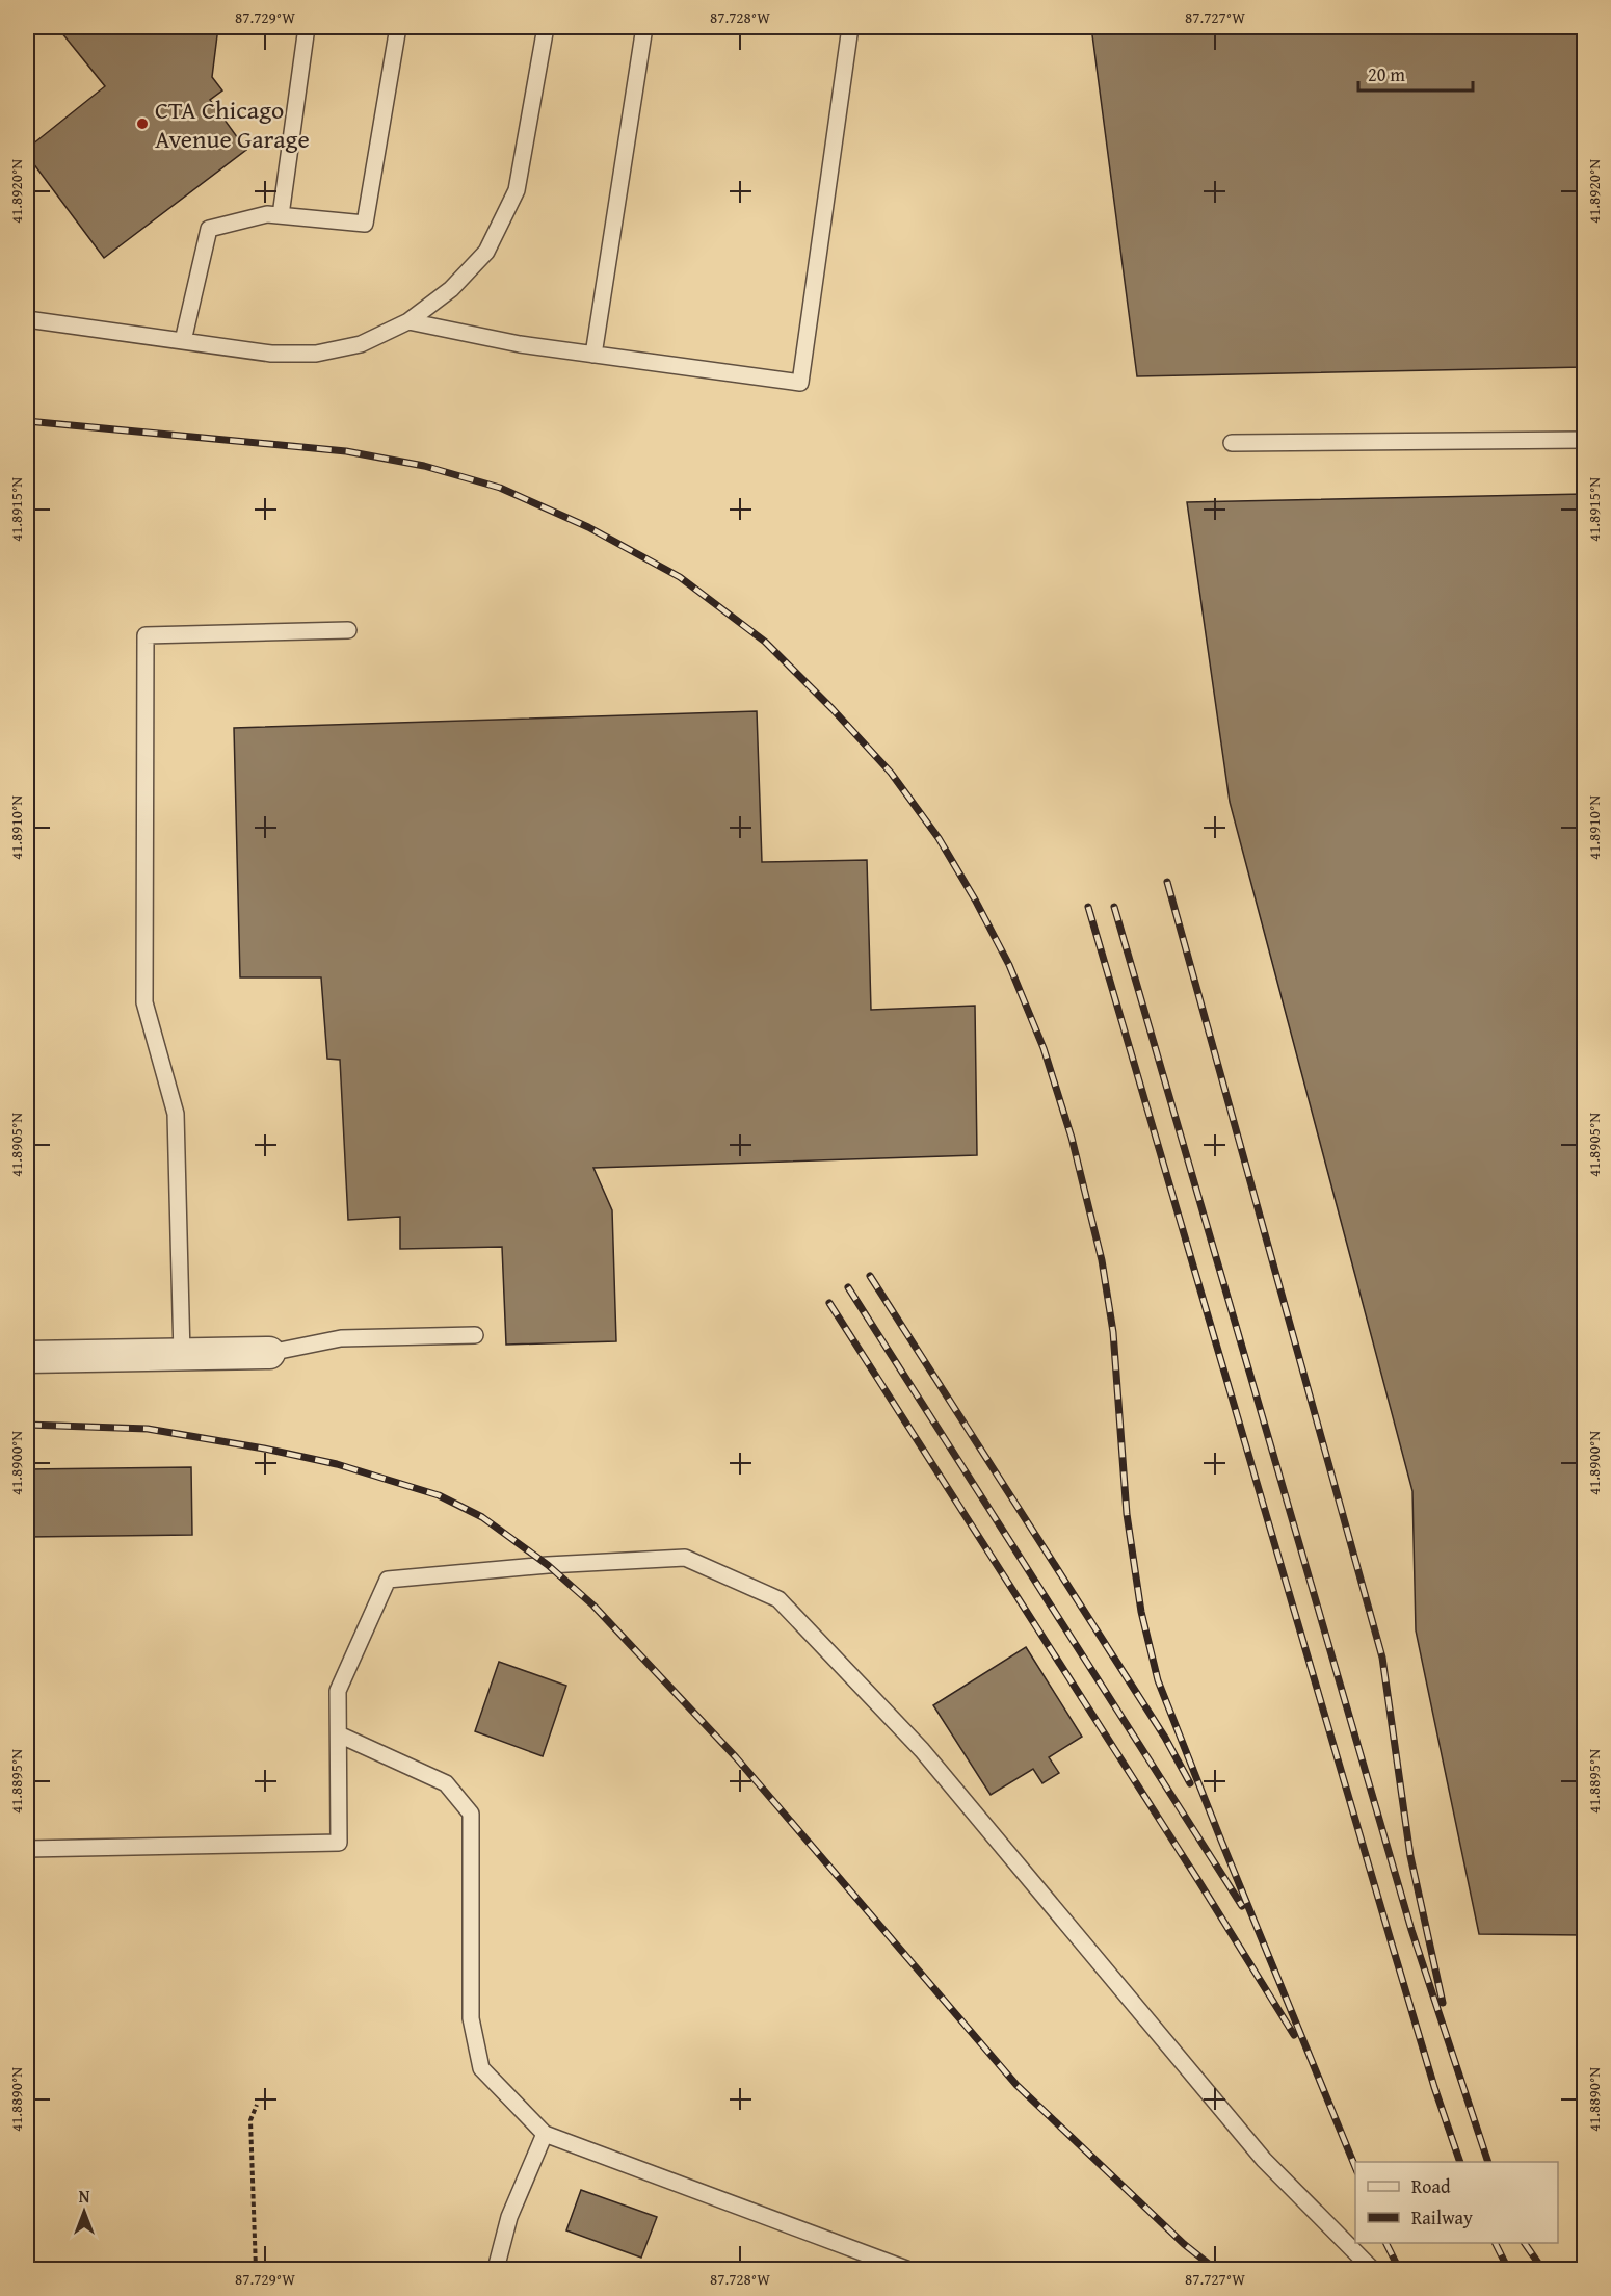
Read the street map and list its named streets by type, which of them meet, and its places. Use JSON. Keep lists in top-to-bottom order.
{
  "places": ["CTA Chicago Avenue Garage"],
  "legend": ["Road", "Railway"],
  "scale_bar": "20 m",
  "north": "top",
  "coordinates": [
    "87.729°W",
    "87.728°W",
    "87.727°W",
    "41.8920°N",
    "41.8915°N",
    "41.8910°N",
    "41.8905°N",
    "41.8900°N",
    "41.8895°N",
    "41.8890°N"
  ]
}
